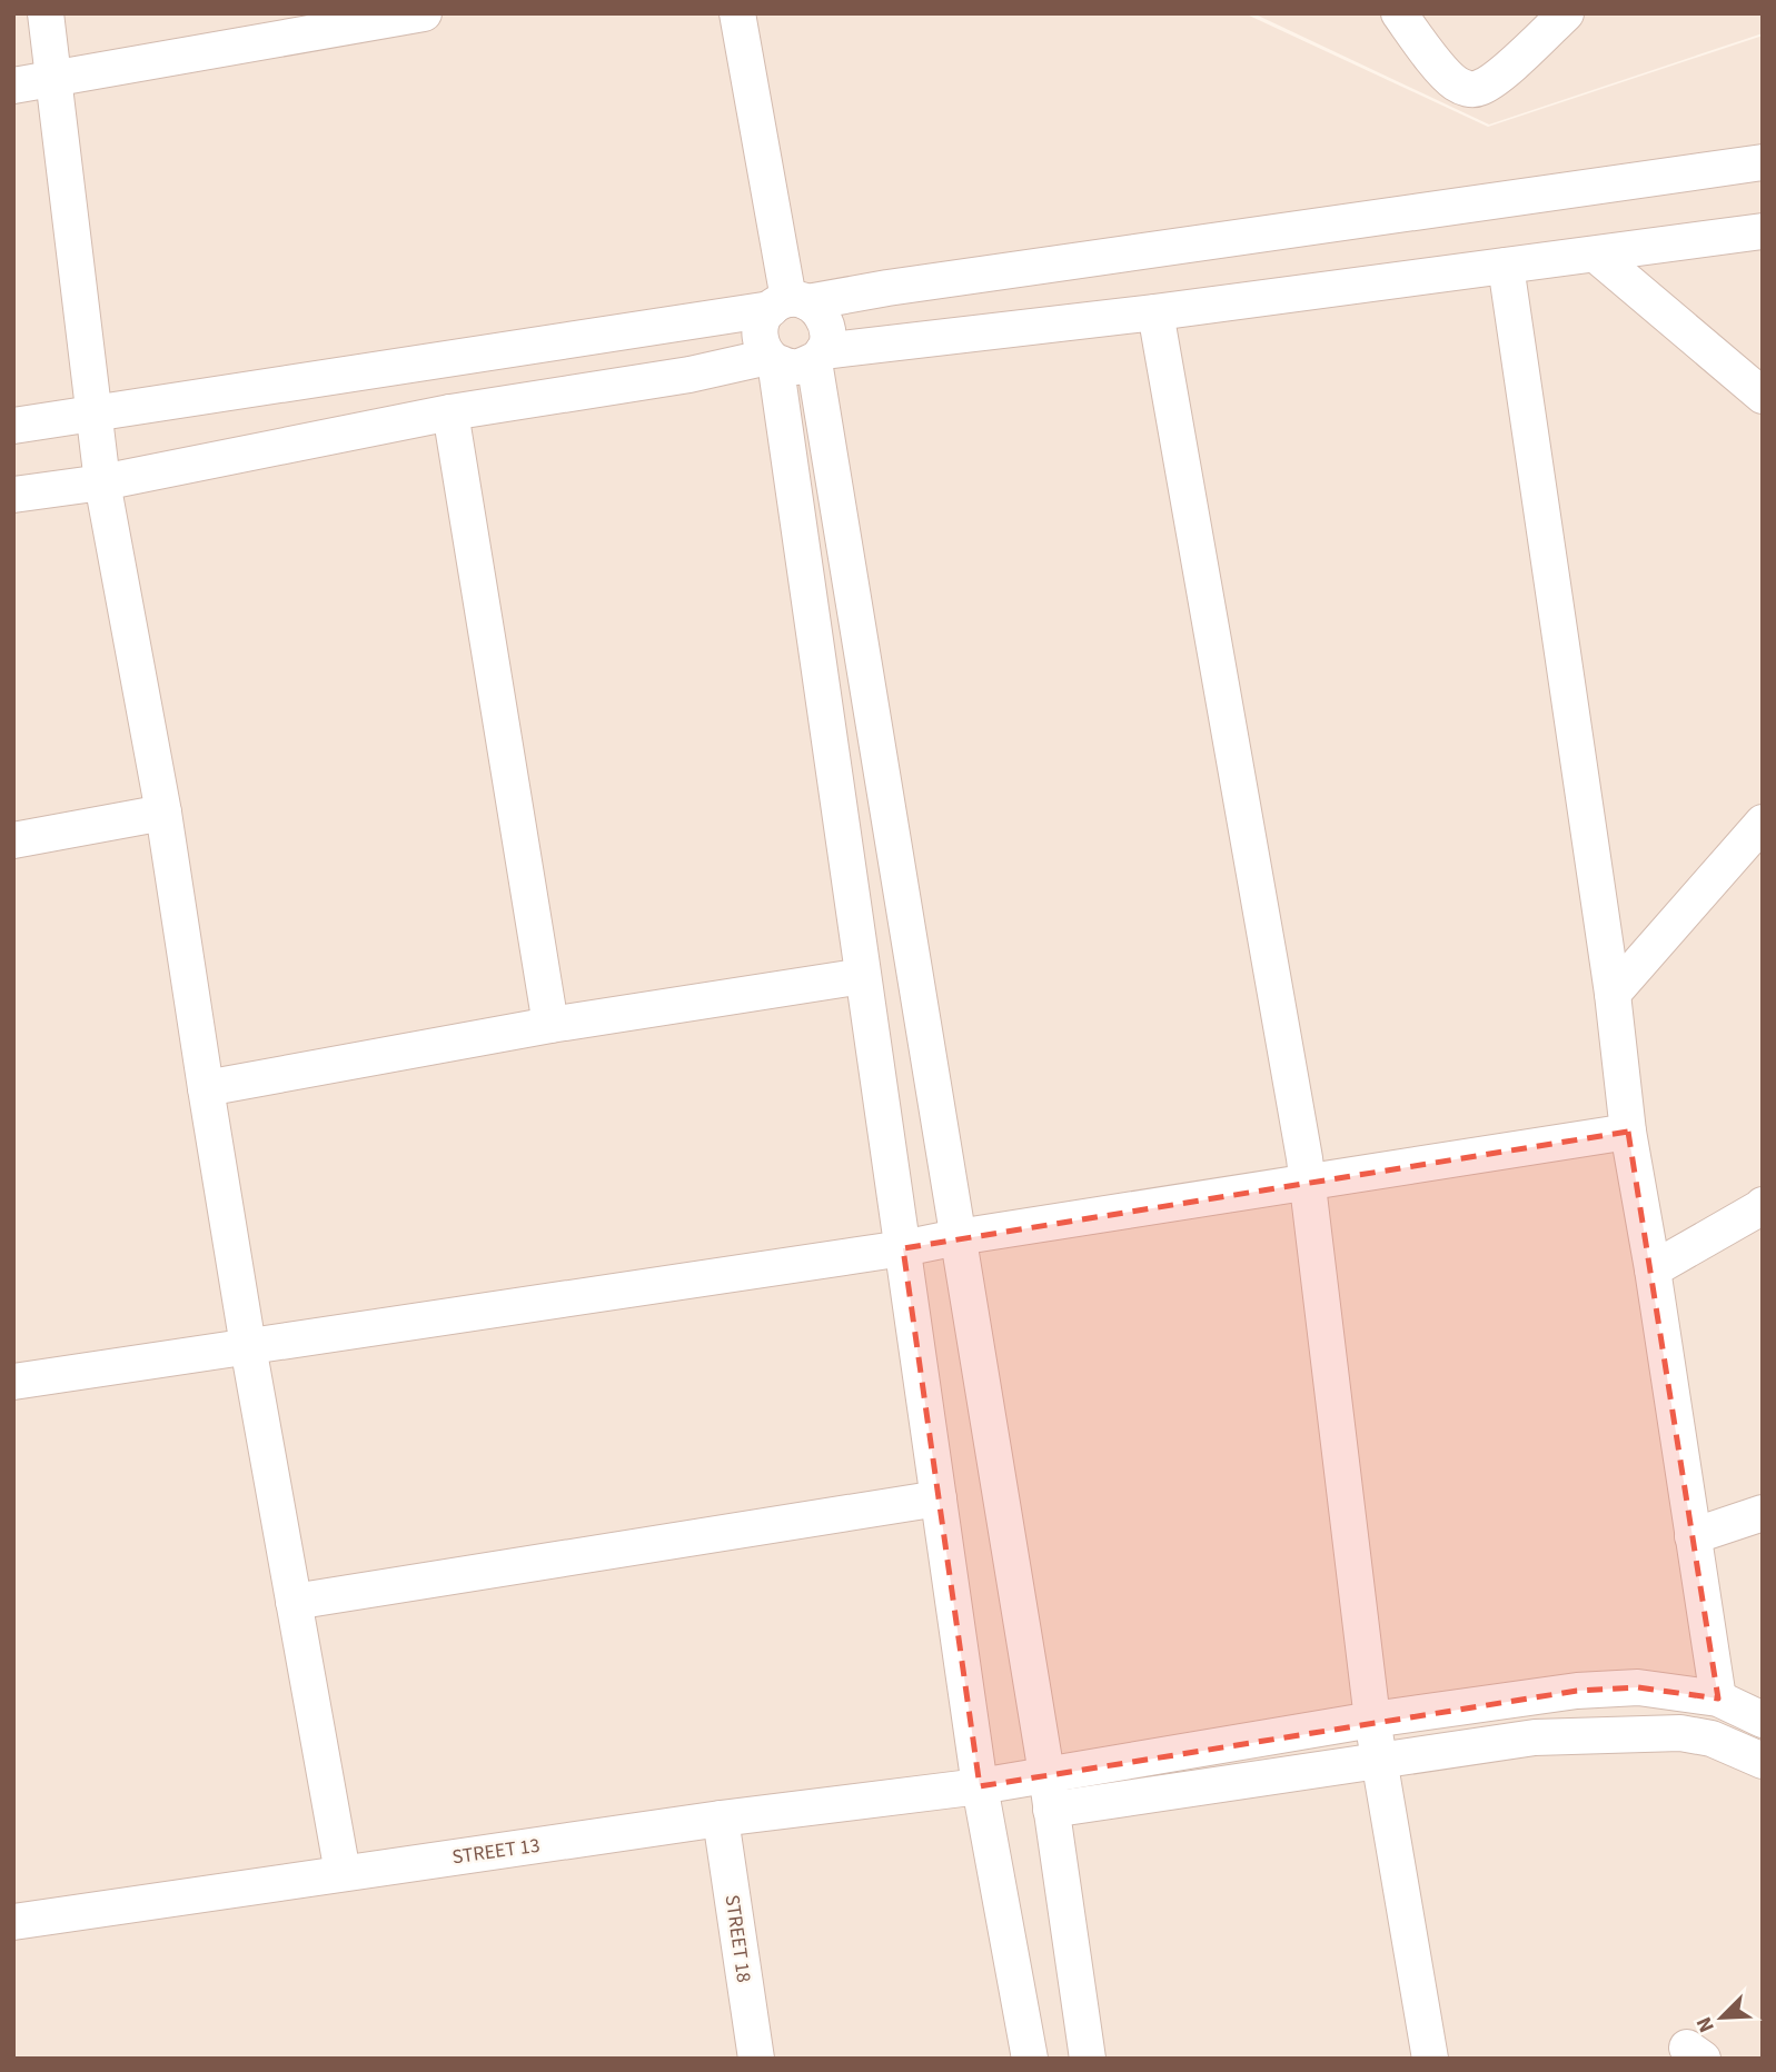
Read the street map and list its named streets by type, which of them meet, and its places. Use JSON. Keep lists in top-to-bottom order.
{
  "streets": {
    "street": ["STREET 13", "STREET 18"]
  },
  "crossings": [
    ["STREET 13", "STREET 18"]
  ],
  "north": "bottom left"
}
